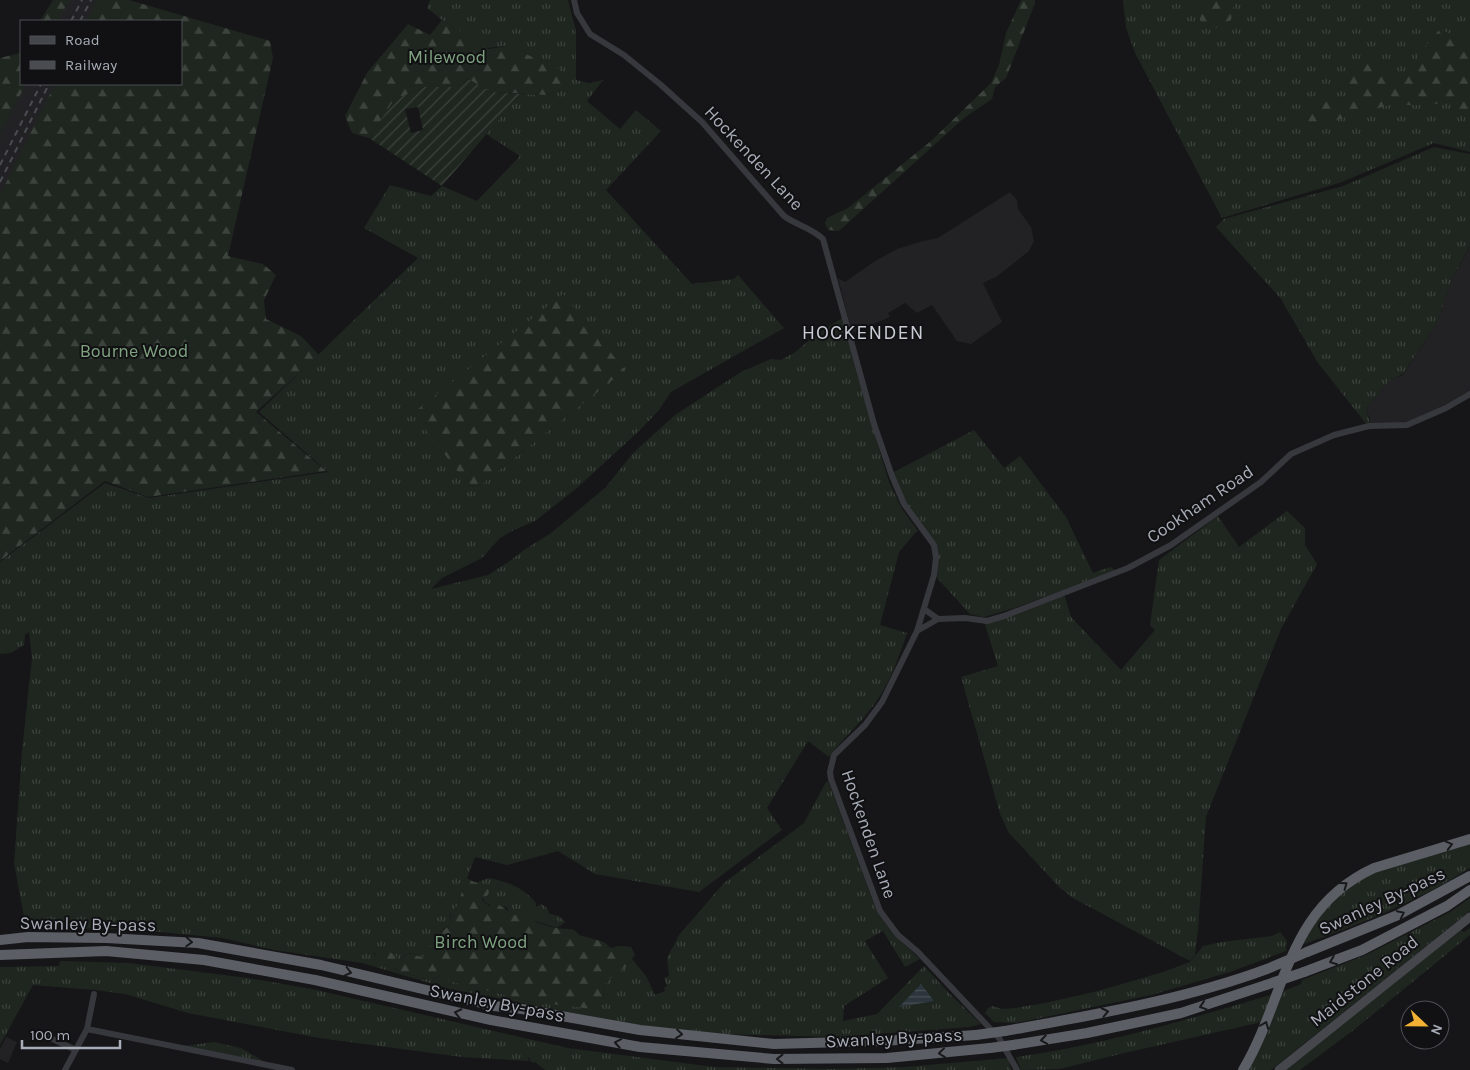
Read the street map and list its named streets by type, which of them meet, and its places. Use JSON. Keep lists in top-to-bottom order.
{
  "streets": {
    "highway": ["Swanley By-pass"],
    "main road": ["Maidstone Road"],
    "street": ["Hockenden Lane", "Cookham Road"]
  },
  "crossings": [
    ["Hockenden Lane", "Cookham Road"]
  ],
  "districts": ["HOCKENDEN"],
  "parks": ["Milewood", "Bourne Wood", "Birch Wood"],
  "legend": ["Road", "Railway"],
  "scale_bar": "100 m",
  "north": "right"
}
